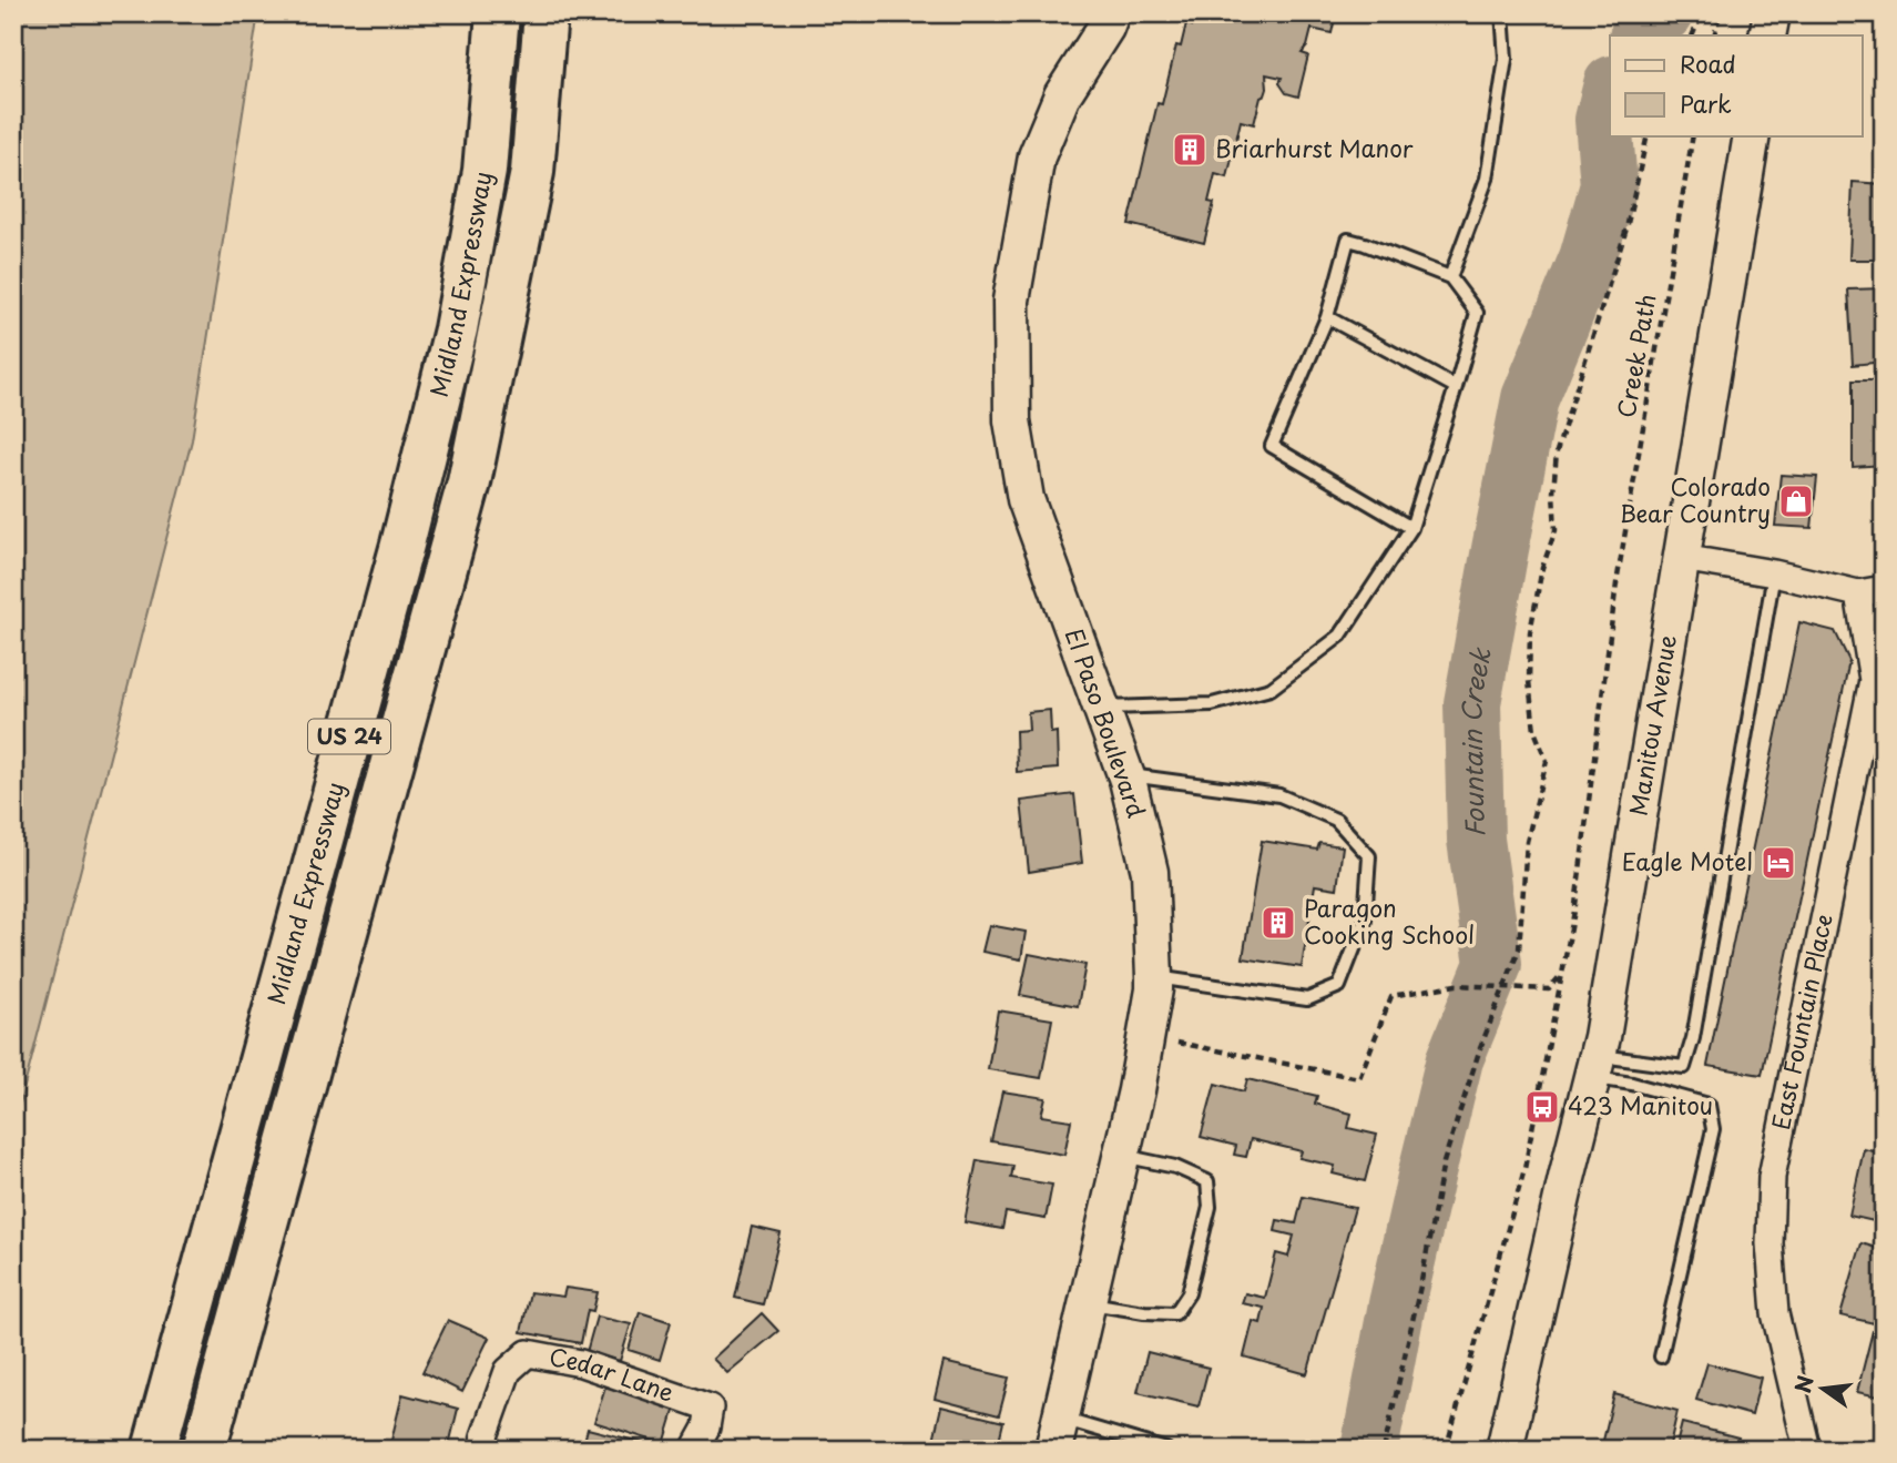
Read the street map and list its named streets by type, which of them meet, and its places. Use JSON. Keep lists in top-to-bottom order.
{
  "streets": {
    "highway": ["Midland Expressway", "US 24"],
    "street": [
      "El Paso Boulevard",
      "Manitou Avenue",
      "East Fountain Place",
      "Cedar Lane"
    ],
    "path": ["Creek Path"]
  },
  "water": ["Fountain Creek"],
  "places": {
    "building": ["Briarhurst Manor", "Paragon Cooking School"],
    "shop": ["Colorado Bear Country"],
    "hotel": ["Eagle Motel"],
    "bus stop": ["423 Manitou"]
  },
  "legend": ["Road", "Park"],
  "north": "left"
}
